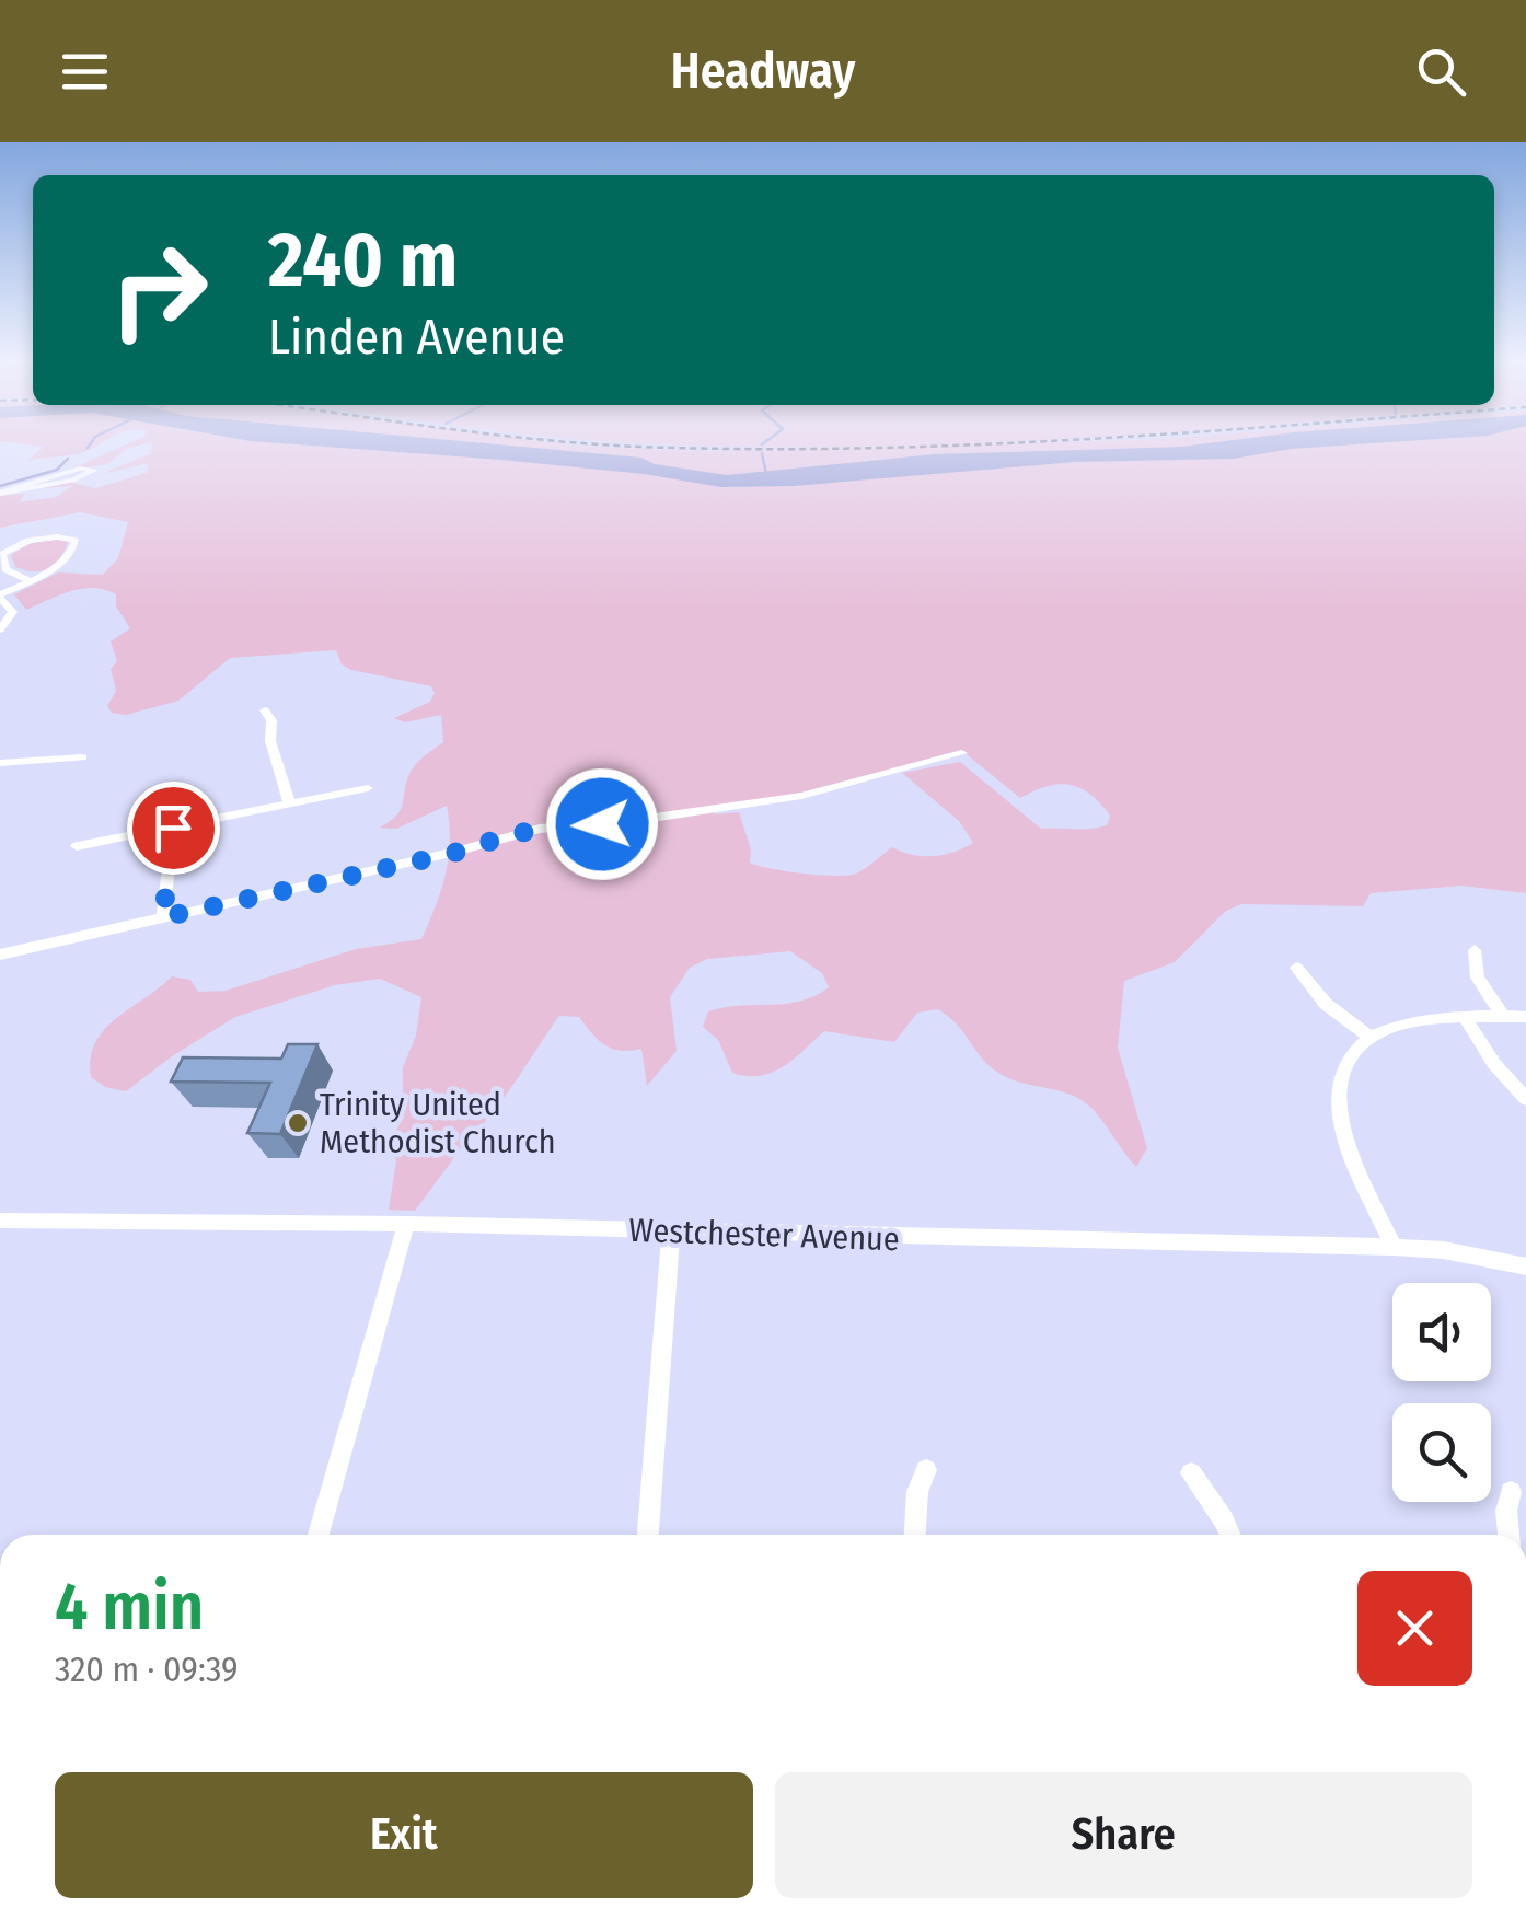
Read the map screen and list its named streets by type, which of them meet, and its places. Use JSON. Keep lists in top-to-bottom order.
{
  "streets": {
    "street": ["Westchester Avenue"]
  },
  "places": ["Trinity United Methodist Church"],
  "page": {
    "header": "Headway",
    "turn": ["240 m", "Linden Avenue"],
    "heading": ["4 min", "320 m · 09:39"],
    "buttons": ["Exit", "Share"]
  }
}
